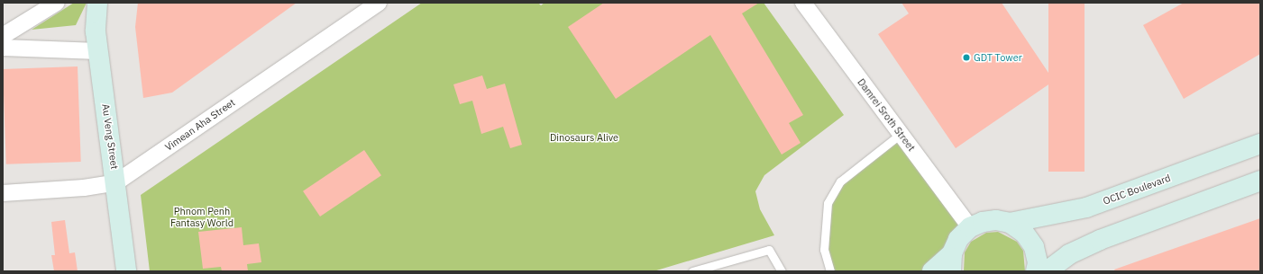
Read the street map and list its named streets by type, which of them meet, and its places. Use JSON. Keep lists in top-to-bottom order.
{
  "streets": {
    "street": [
      "Damrei Sroth Street",
      "Vimean Aha Street",
      "Au Veng Street",
      "OCIC Boulevard"
    ]
  },
  "crossings": [
    ["Damrei Sroth Street", "OCIC Boulevard"],
    ["Vimean Aha Street", "Au Veng Street"]
  ],
  "parks": ["Dinosaurs Alive", "Phnom Penh Fantasy World"],
  "places": ["GDT Tower"]
}
